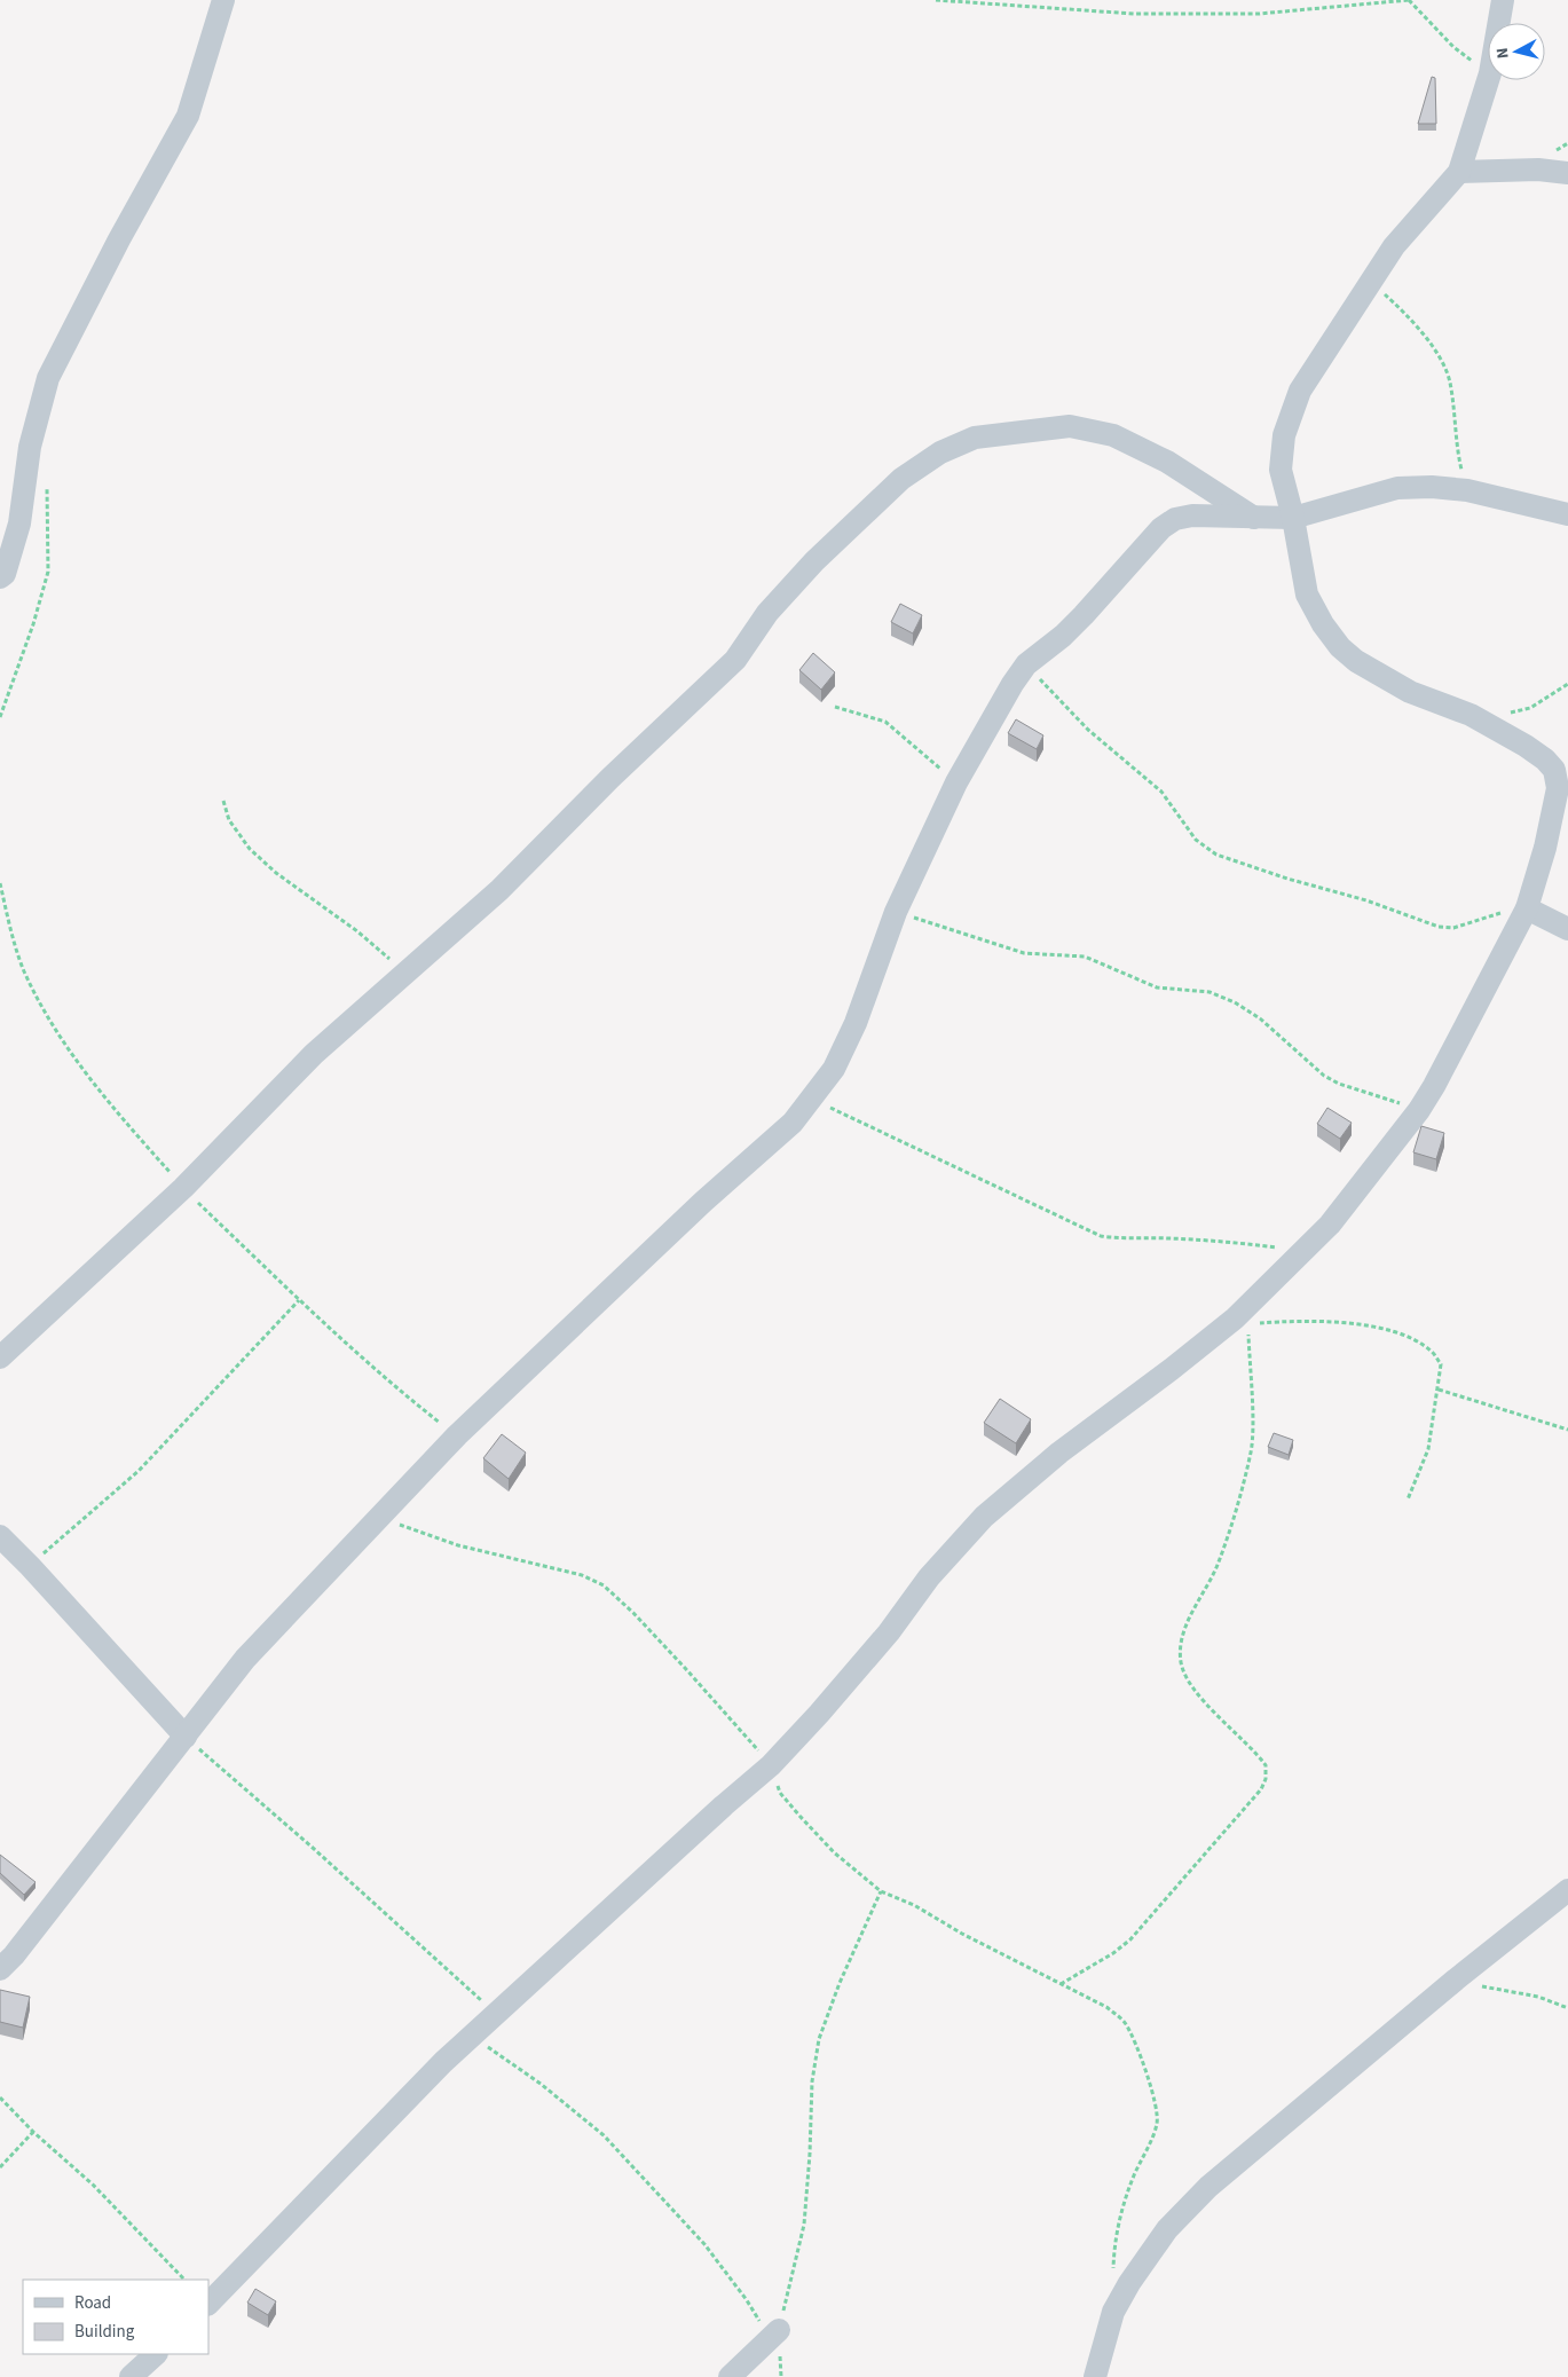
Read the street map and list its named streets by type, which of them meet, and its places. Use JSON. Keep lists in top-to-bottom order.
{
  "legend": ["Road", "Building"],
  "north": "left"
}
